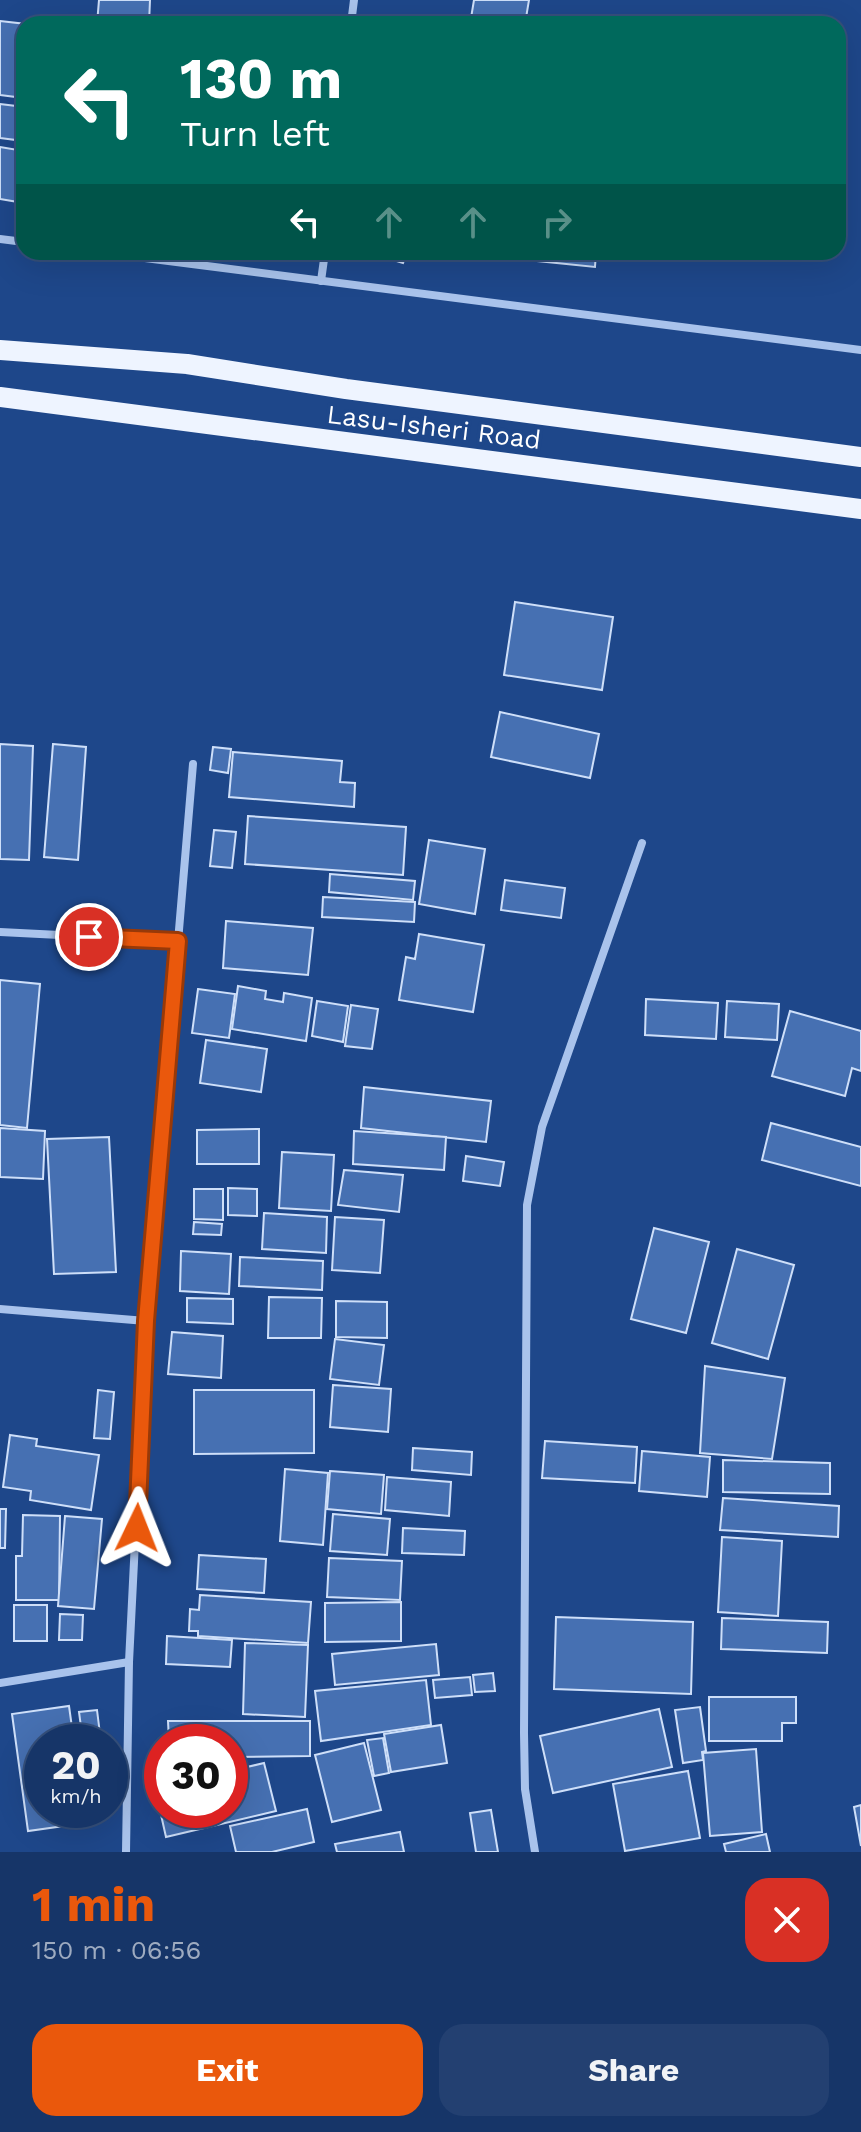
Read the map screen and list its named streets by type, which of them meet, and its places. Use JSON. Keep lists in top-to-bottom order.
{
  "streets": {
    "main road": ["Lasu-Isheri Road"]
  },
  "page": {
    "turn": ["130 m", "Turn left"],
    "speed": "20 km/h",
    "limit": "30",
    "heading": ["1 min", "150 m · 06:56"],
    "buttons": ["Exit", "Share"]
  }
}
